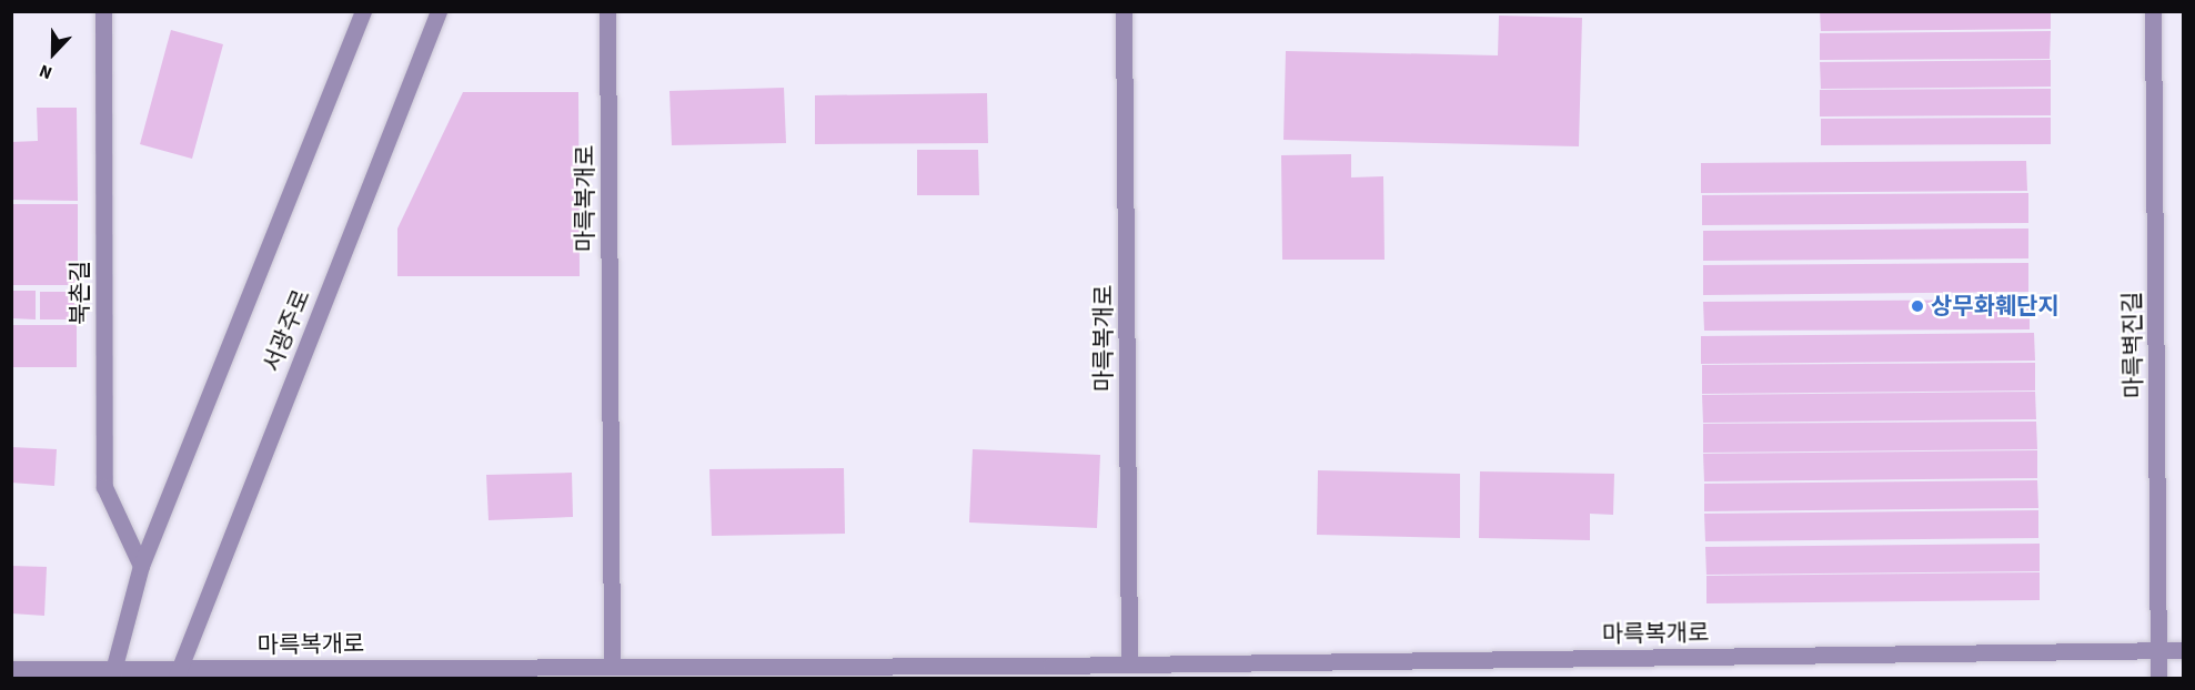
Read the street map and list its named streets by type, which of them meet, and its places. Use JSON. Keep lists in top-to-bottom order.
{
  "streets": {
    "street": [
      "마륵복개로",
      "북촌길",
      "서광주로",
      "마륵벽진길"
    ]
  },
  "crossings": [
    ["마륵복개로", "서광주로"],
    ["마륵복개로", "마륵벽진길"]
  ],
  "places": ["상무화훼단지"],
  "north": "bottom"
}
